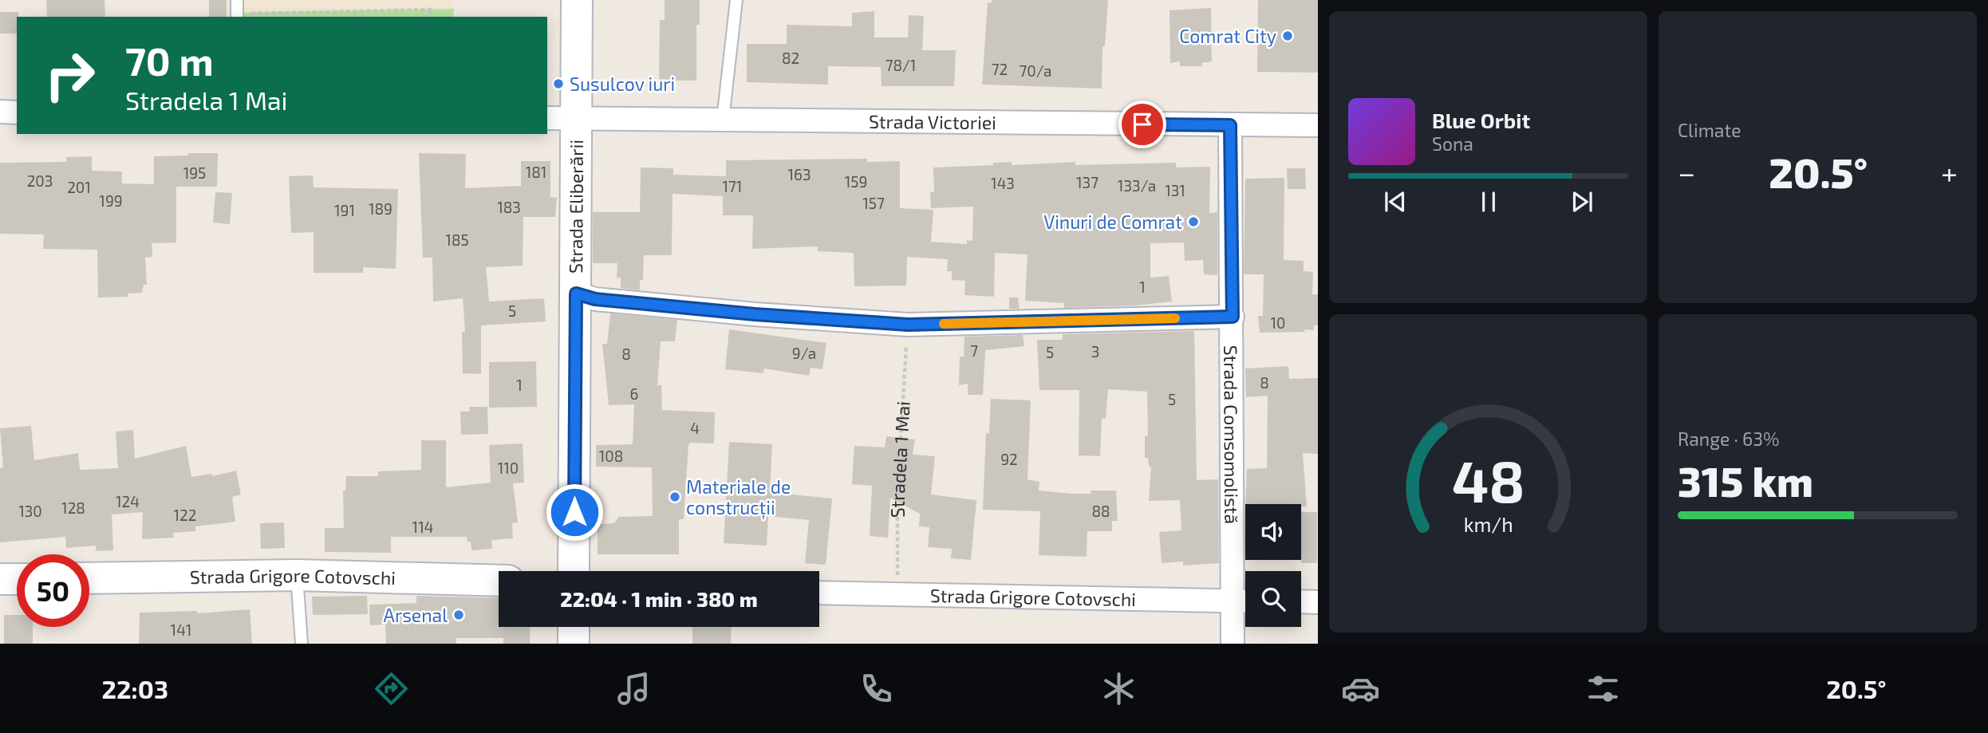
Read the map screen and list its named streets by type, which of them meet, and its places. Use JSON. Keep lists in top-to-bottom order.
{
  "streets": {
    "main road": ["Strada Eliberării", "Strada Grigore Cotovschi"],
    "street": ["Strada Victoriei", "Strada Comsomolistă"],
    "path": ["Stradela 1 Mai"]
  },
  "crossings": [
    ["Strada Victoriei", "Strada Eliberării"],
    ["Strada Victoriei", "Strada Comsomolistă"],
    ["Strada Comsomolistă", "Strada Grigore Cotovschi"],
    ["Stradela 1 Mai", "Strada Grigore Cotovschi"]
  ],
  "places": [
    "Comrat City",
    "Susulcov iuri",
    "Vinuri de Comrat",
    "Materiale de construcții",
    "Arsenal"
  ],
  "house_numbers": [
    "82",
    "78/1",
    "72",
    "70/a",
    "181",
    "195",
    "163",
    "203",
    "159",
    "137",
    "143",
    "133/a",
    "171",
    "201",
    "131",
    "199",
    "157",
    "183",
    "189",
    "191",
    "185",
    "1",
    "5",
    "10",
    "7",
    "3",
    "5",
    "9/a",
    "8",
    "8",
    "1",
    "6",
    "5",
    "4",
    "108",
    "92",
    "110",
    "124",
    "128",
    "130",
    "88",
    "122",
    "114",
    "141"
  ],
  "page": {
    "tile": [
      "Climate",
      ["Range · 63%", "315 km"]
    ],
    "turn": ["70 m", "Stradela 1 Mai"],
    "song": ["Blue Orbit", "Sona"],
    "heat": ["−", "20.5°", "+"],
    "limit": "50",
    "trip": "22:04 · 1 min · 380 m",
    "tabs": ["22:03", "20.5°"],
    "gauge": ["48", "km/h"]
  }
}
